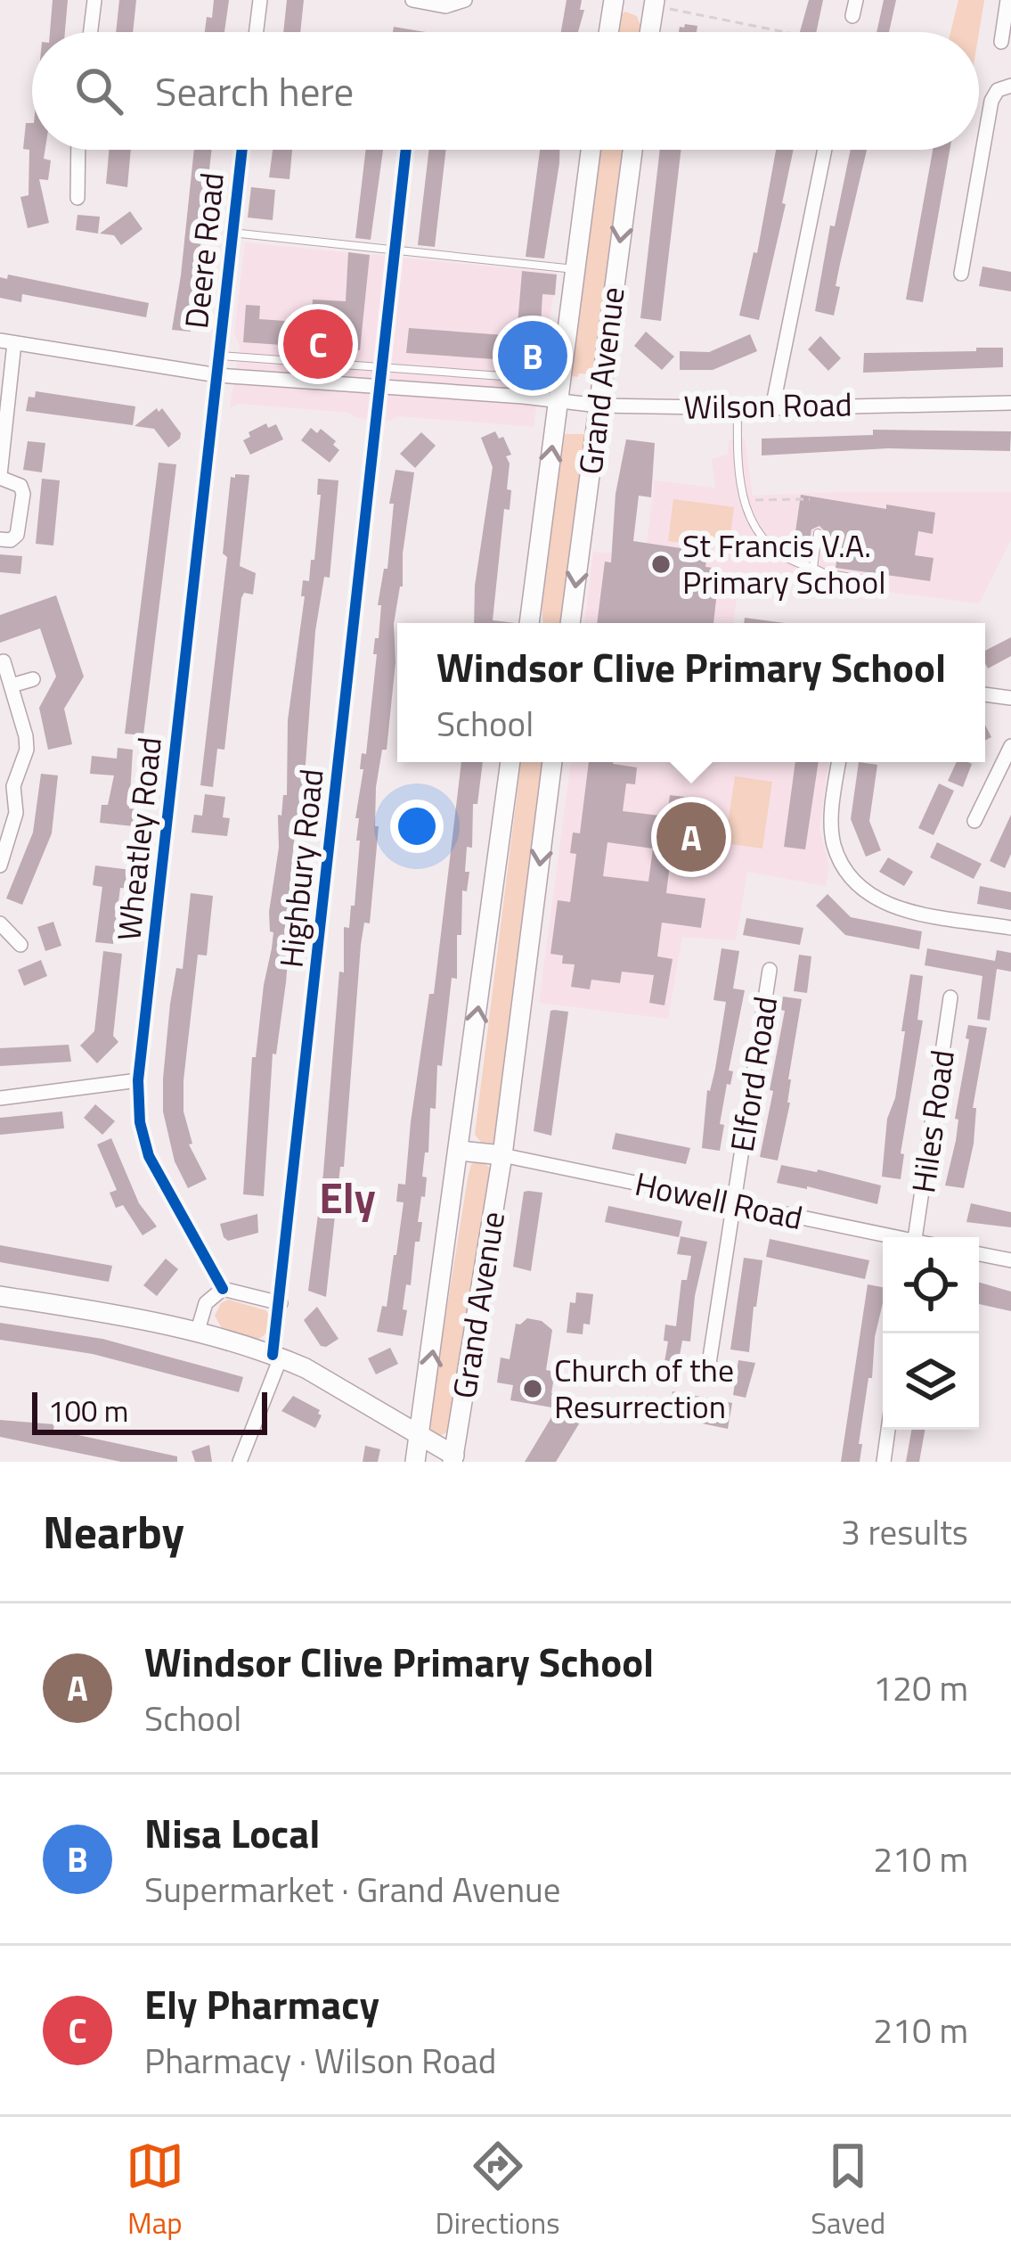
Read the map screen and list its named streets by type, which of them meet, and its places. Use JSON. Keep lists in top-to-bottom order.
{
  "streets": {
    "street": [
      "Deere Road",
      "Grand Avenue",
      "Wilson Road",
      "Wheatley Road",
      "Highbury Road",
      "Elford Road",
      "Hiles Road",
      "Howell Road"
    ]
  },
  "crossings": [
    ["Deere Road", "Wilson Road"],
    ["Deere Road", "Wheatley Road"],
    ["Grand Avenue", "Wilson Road"],
    ["Grand Avenue", "Howell Road"],
    ["Wilson Road", "Wheatley Road"],
    ["Wilson Road", "Highbury Road"],
    ["Elford Road", "Howell Road"]
  ],
  "districts": ["Ely"],
  "places": ["St Francis V.A. Primary School", "Church of the Resurrection"],
  "scale_bar": "100 m",
  "page": {
    "search": "Search here",
    "pins": ["C", "B", "A"],
    "popup": ["Windsor Clive Primary School", "School"],
    "scale": "100 m",
    "heading": ["Nearby", "3 results"],
    "list": [
      {
        "mark": "A",
        "name": "Windsor Clive Primary School",
        "note": "School",
        "value": "120 m"
      },
      {
        "mark": "B",
        "name": "Nisa Local",
        "note": "Supermarket · Grand Avenue",
        "value": "210 m"
      },
      {
        "mark": "C",
        "name": "Ely Pharmacy",
        "note": "Pharmacy · Wilson Road",
        "value": "210 m"
      }
    ],
    "nav": ["Map", "Directions", "Saved"]
  }
}
